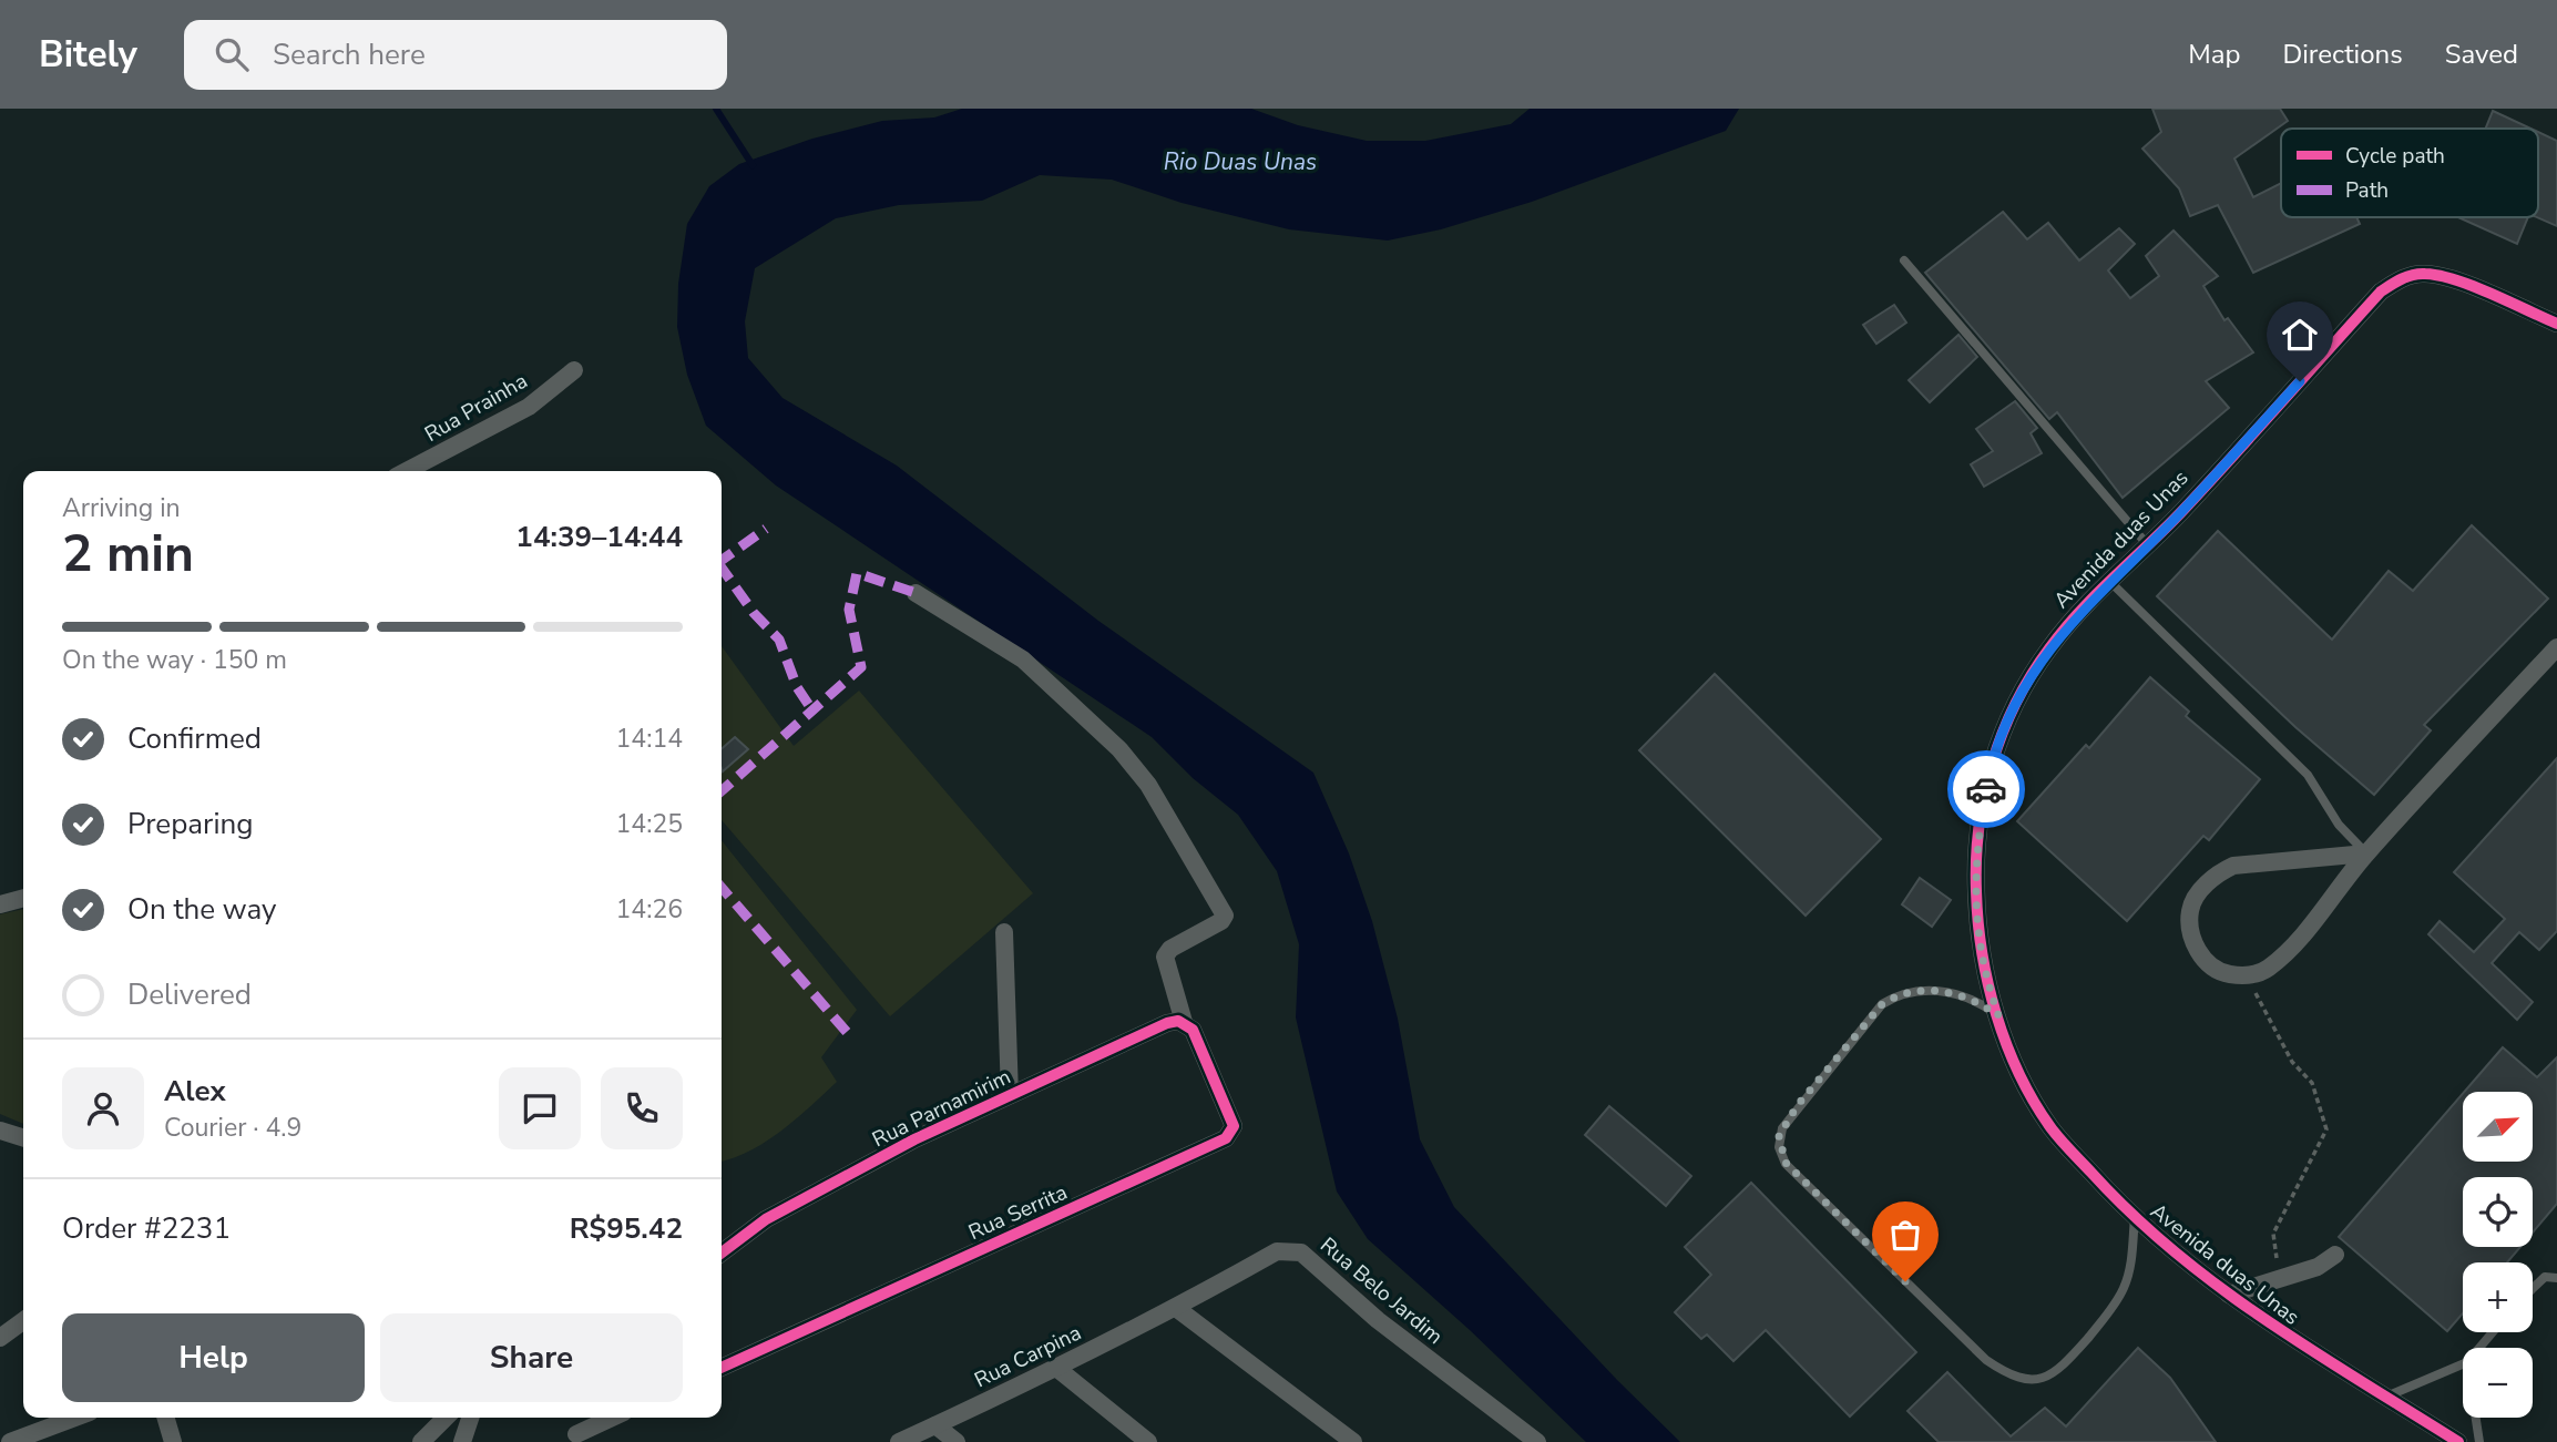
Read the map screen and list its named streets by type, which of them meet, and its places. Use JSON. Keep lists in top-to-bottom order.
{
  "streets": {
    "street": [
      "Rua Prainha",
      "Avenida duas Unas",
      "Rua Parnamirim",
      "Rua Serrita",
      "Rua Belo Jardim",
      "Rua Carpina"
    ]
  },
  "crossings": [
    ["Rua Parnamirim", "Rua Serrita"],
    ["Rua Belo Jardim", "Rua Carpina"]
  ],
  "water": ["Rio Duas Unas"],
  "legend": ["Cycle path", "Path"],
  "north": "top right",
  "page": {
    "header": "Bitely",
    "search": "Search here",
    "nav": ["Map", "Directions", "Saved"],
    "heading": ["2 min", "Arriving in", "14:39–14:44"],
    "panel": [
      "Alex",
      "Courier · 4.9",
      "Order #2231",
      "R$95.42"
    ],
    "bar": "On the way · 150 m",
    "list": [
      ["Confirmed", "14:14"],
      ["Preparing", "14:25"],
      ["On the way", "14:26"],
      "Delivered"
    ],
    "map_buttons": ["+", "−"],
    "buttons": ["Help", "Share"]
  }
}
